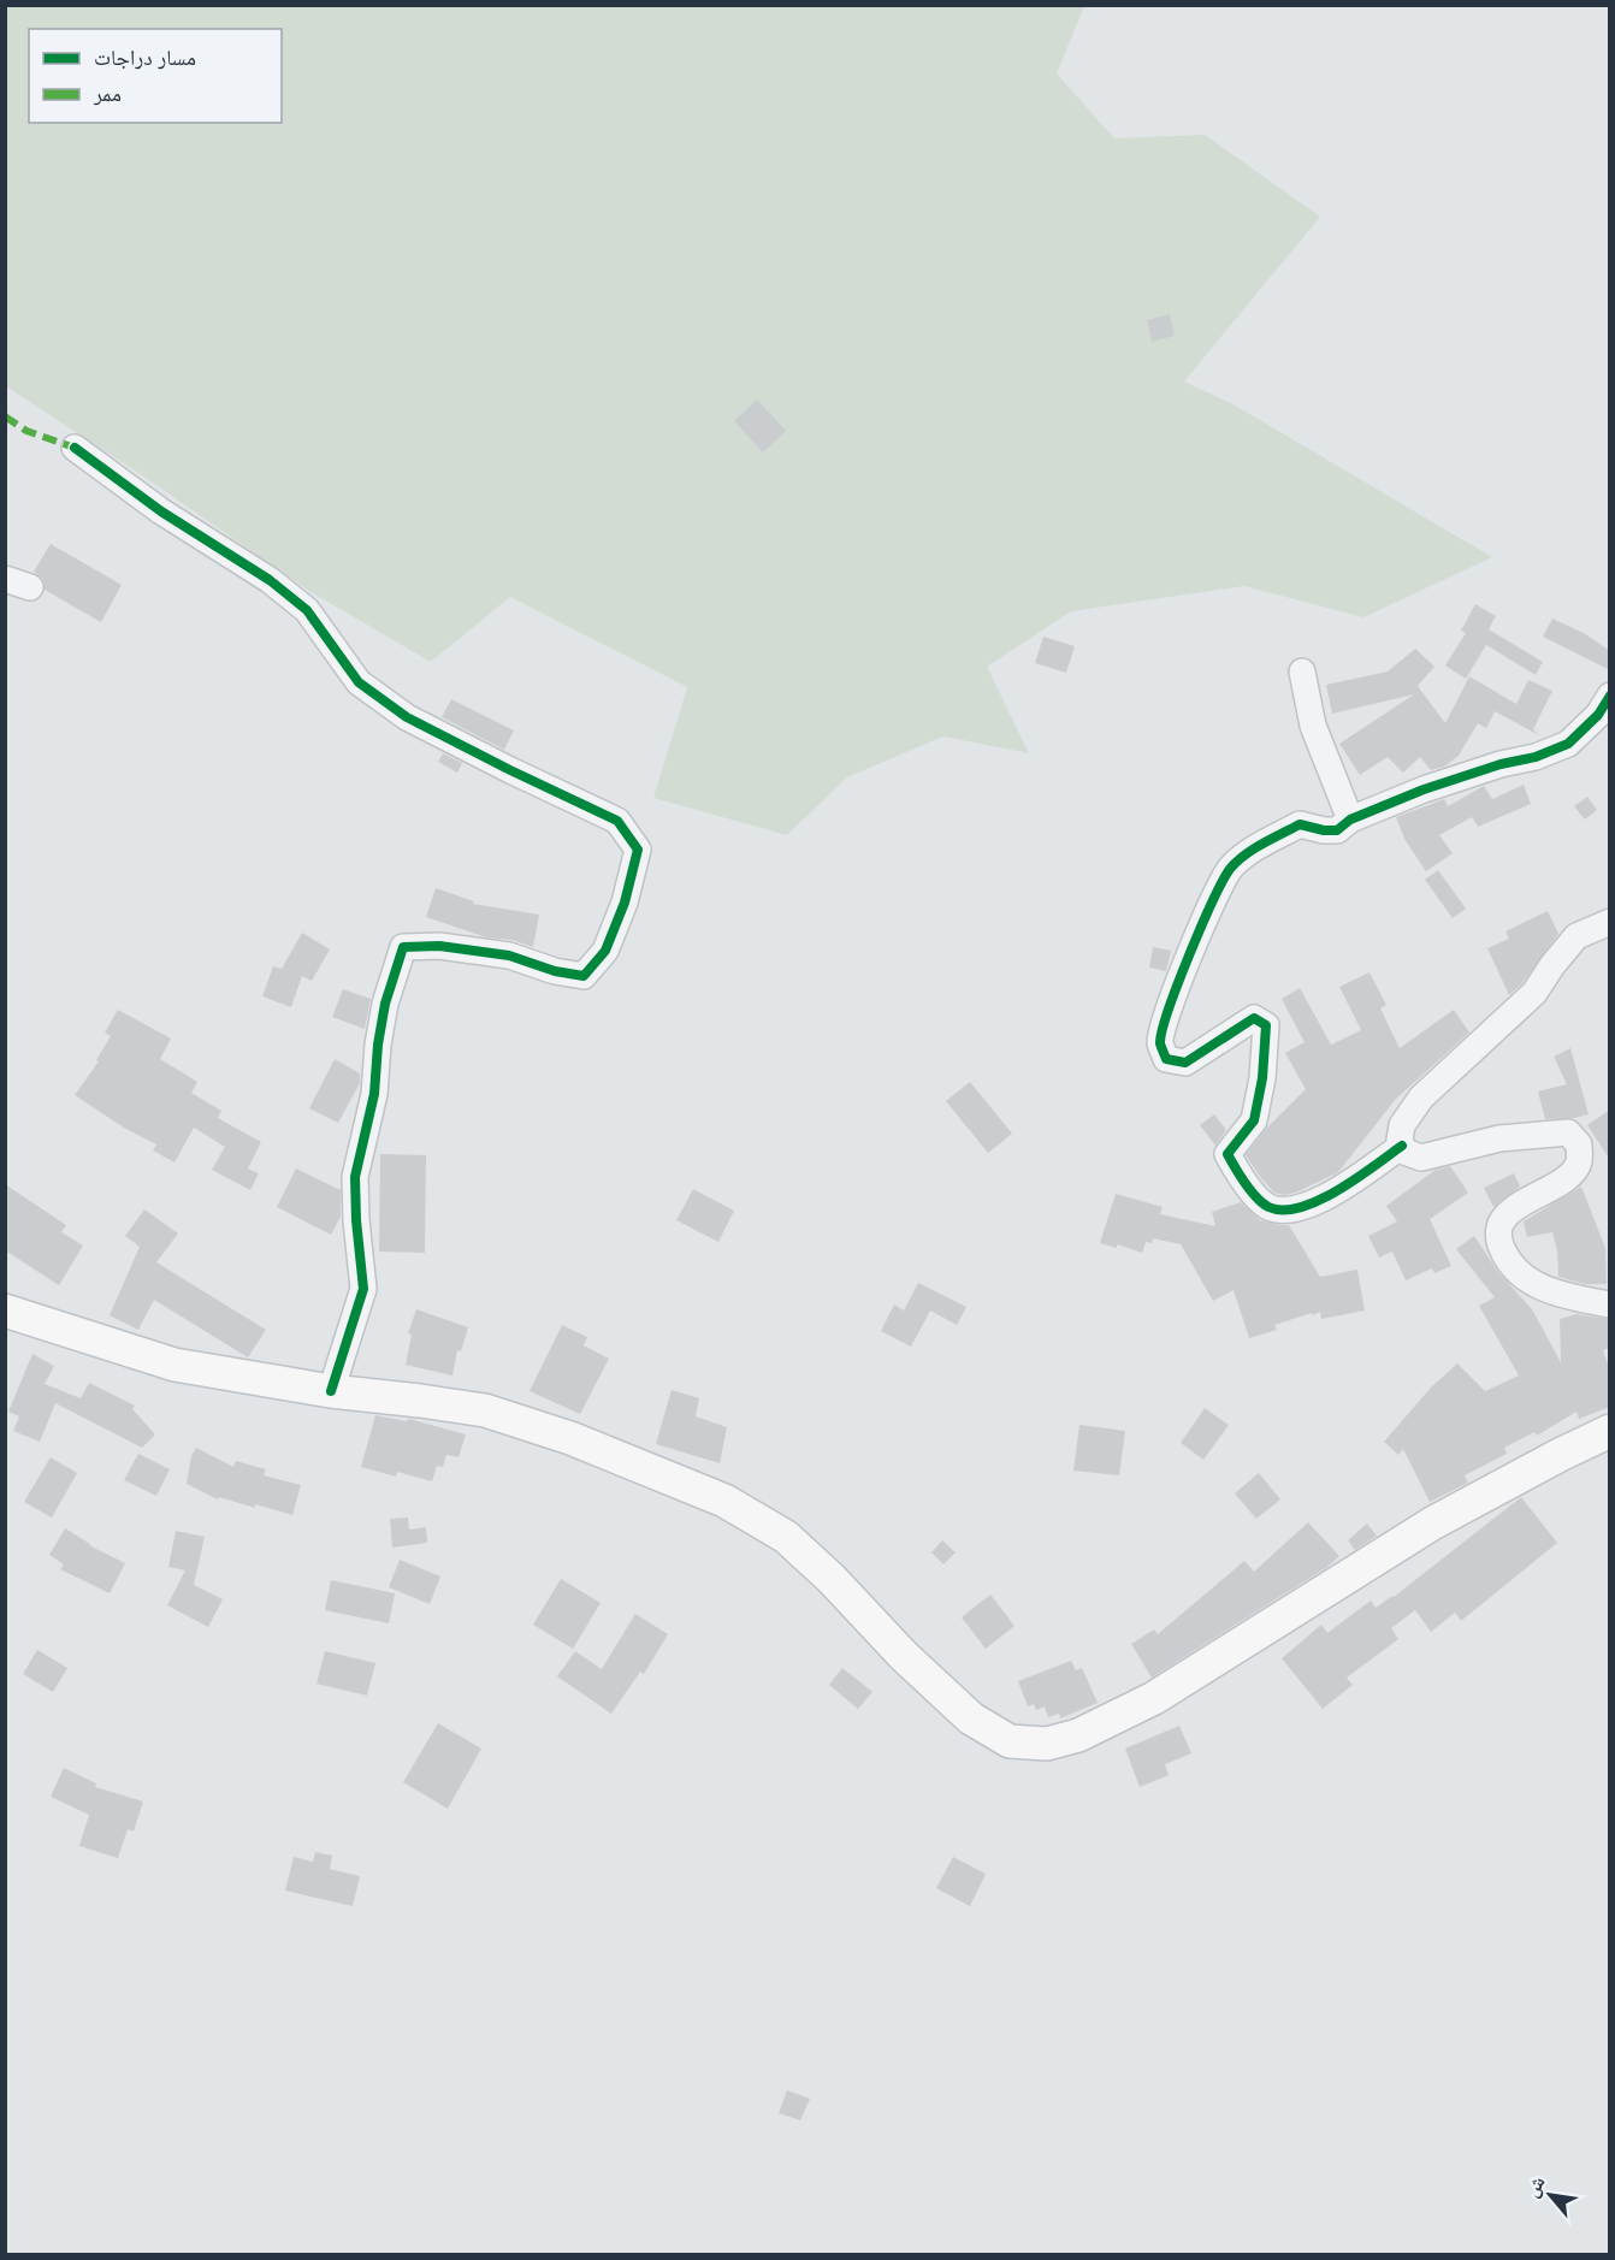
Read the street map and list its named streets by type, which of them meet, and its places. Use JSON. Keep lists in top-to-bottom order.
{
  "legend": ["مسار دراجات", "ممر"],
  "north": "top left"
}
